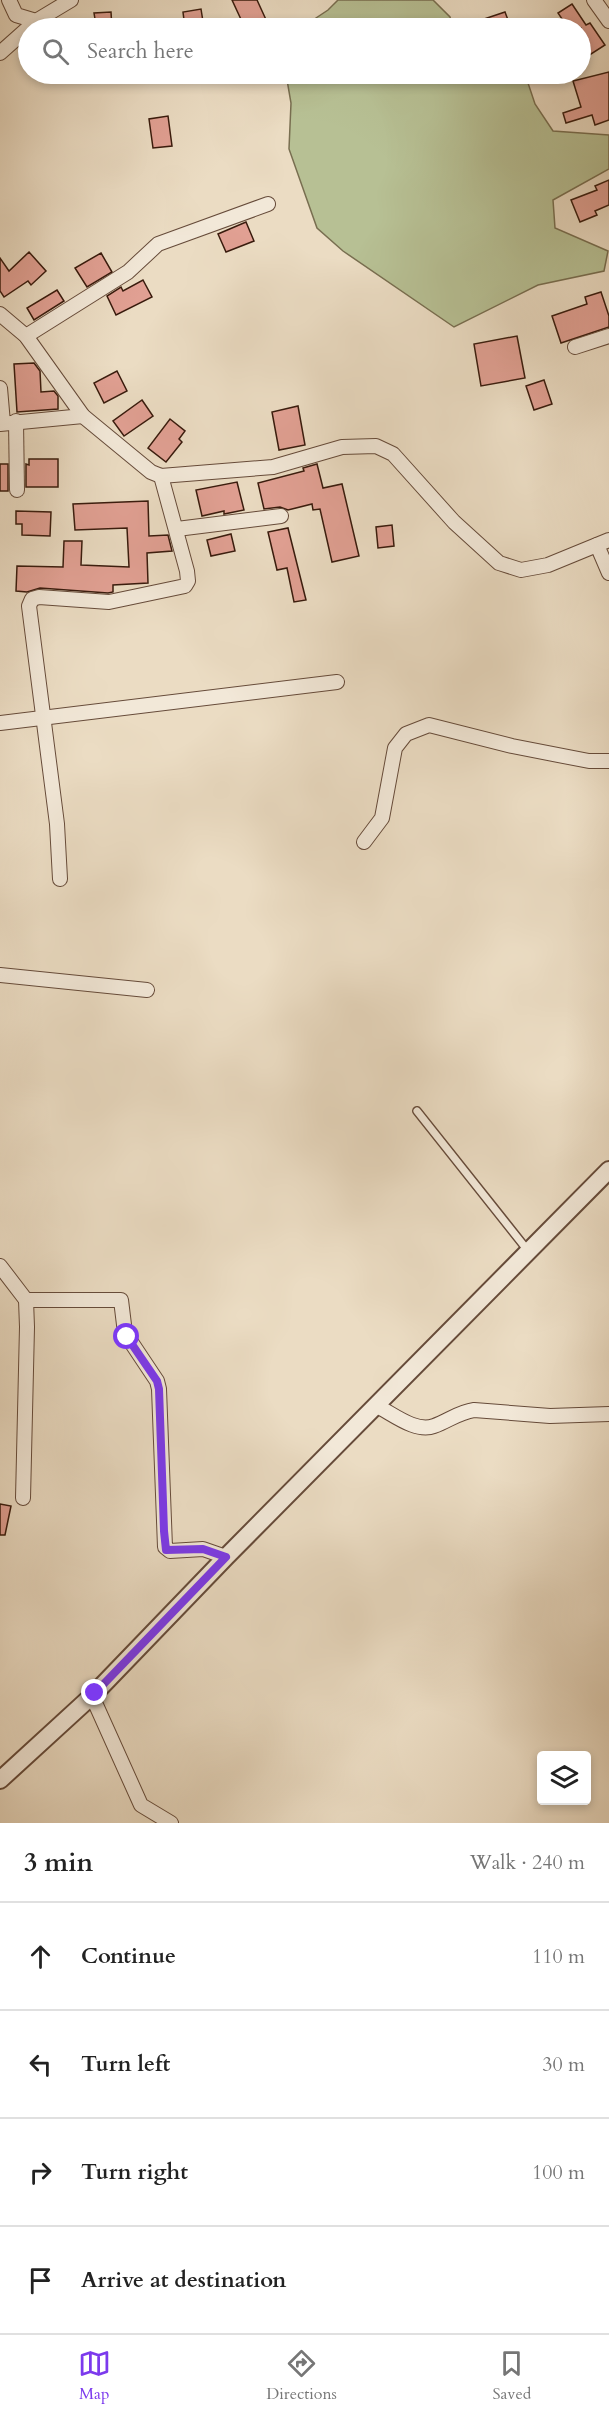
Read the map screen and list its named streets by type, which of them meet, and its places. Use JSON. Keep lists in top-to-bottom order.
{
  "page": {
    "search": "Search here",
    "heading": ["3 min", "Walk · 240 m"],
    "list": [
      ["Continue", "110 m"],
      ["Turn left", "30 m"],
      ["Turn right", "100 m"],
      "Arrive at destination"
    ],
    "nav": ["Map", "Directions", "Saved"]
  }
}
